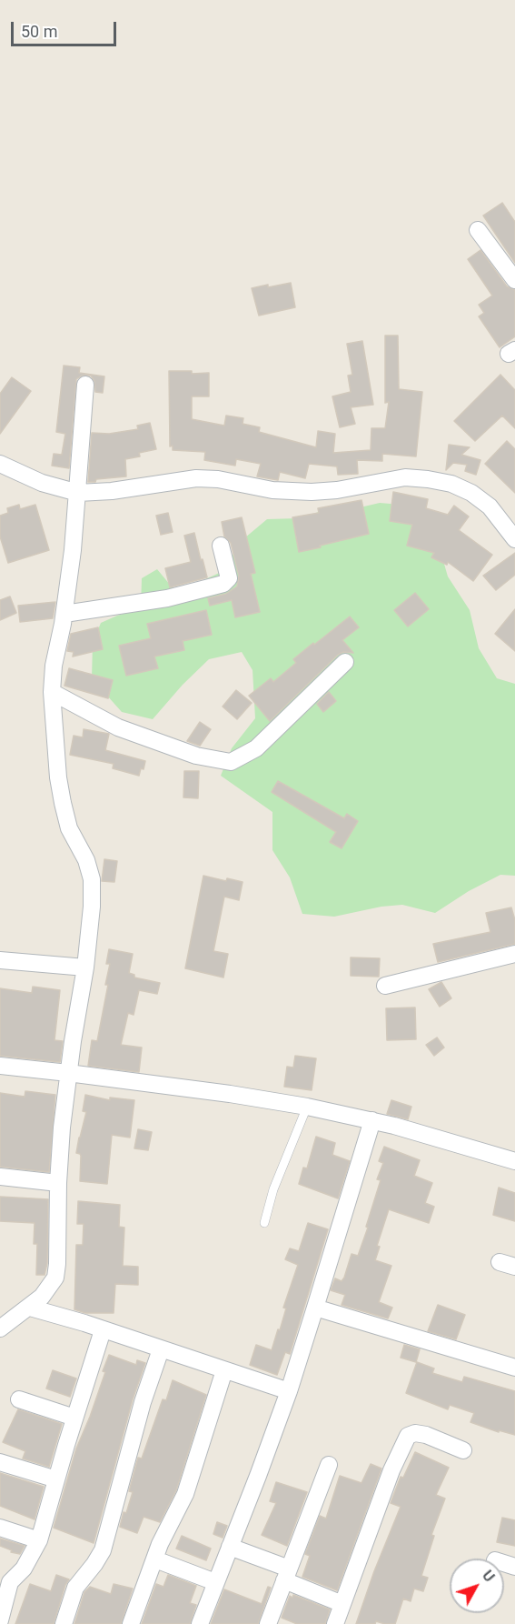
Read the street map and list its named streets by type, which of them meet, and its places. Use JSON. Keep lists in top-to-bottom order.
{
  "scale_bar": "50 m",
  "north": "top right"
}
